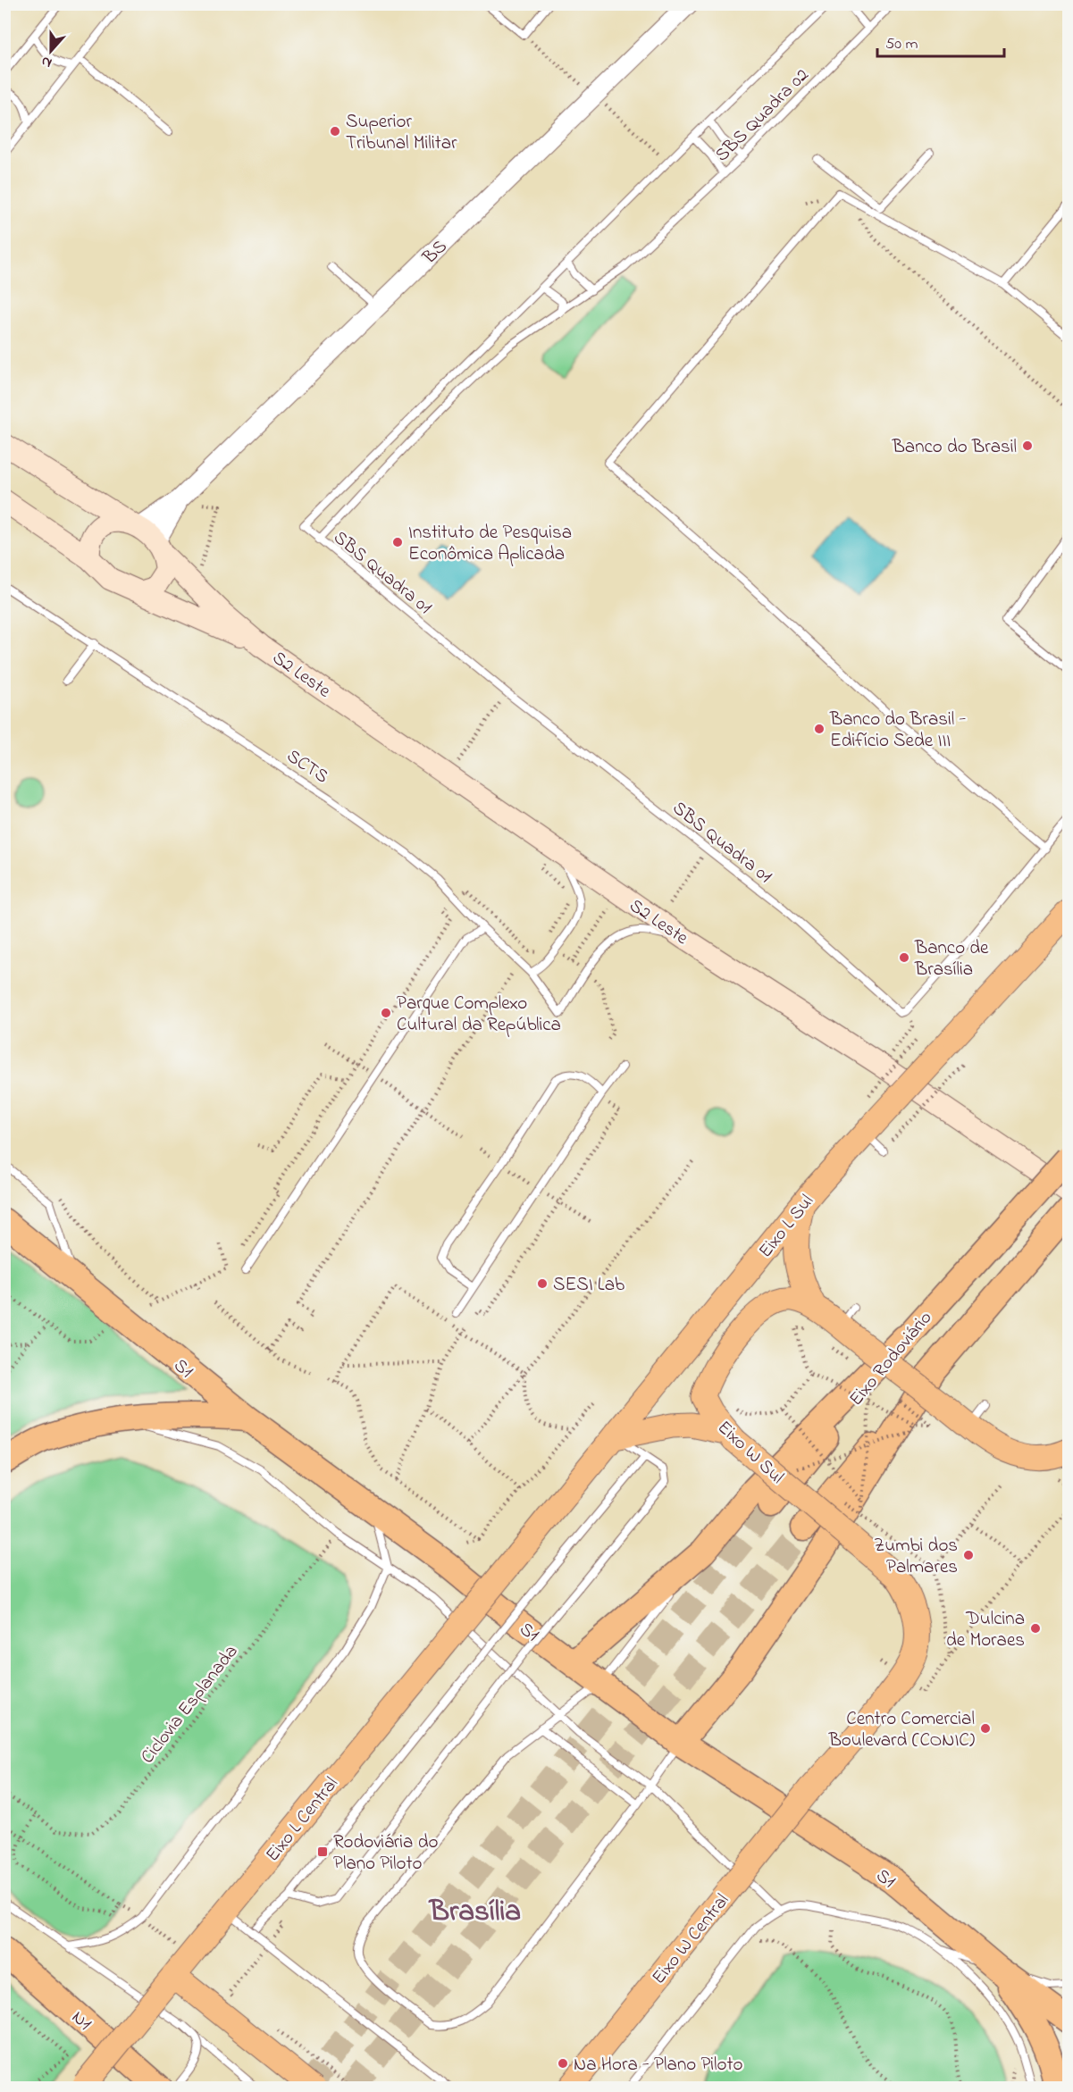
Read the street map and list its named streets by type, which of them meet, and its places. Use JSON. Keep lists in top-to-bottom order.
{
  "streets": {
    "highway": ["Eixo Rodoviário", "S1", "N1"],
    "main road": [
      "S2 Leste",
      "Eixo L Sul",
      "Eixo W Sul",
      "Eixo L Central",
      "Eixo W Central"
    ],
    "street": ["BS"],
    "lane": ["SBS Quadra 02", "SBS Quadra 01", "SCTS"],
    "path": ["Ciclovia Esplanada"]
  },
  "crossings": [
    ["SBS Quadra 02", "SBS Quadra 01"],
    ["BS", "S2 Leste"],
    ["S2 Leste", "SCTS"],
    ["Eixo L Sul", "Eixo L Central"],
    ["Eixo W Sul", "Eixo W Central"]
  ],
  "districts": ["Brasília"],
  "places": {
    "other": [
      "Superior Tribunal Militar",
      "Banco do Brasil",
      "Instituto de Pesquisa Econômica Aplicada",
      "Banco do Brasil - Edifício Sede III",
      "Banco de Brasília",
      "Parque Complexo Cultural da República",
      "SESI Lab",
      "Zumbi dos Palmares",
      "Dulcina de Moraes",
      "Centro Comercial Boulevard (CONIC)",
      "Na Hora - Plano Piloto"
    ],
    "transit": ["Rodoviária do Plano Piloto"]
  },
  "scale_bar": "50 m",
  "north": "bottom"
}
